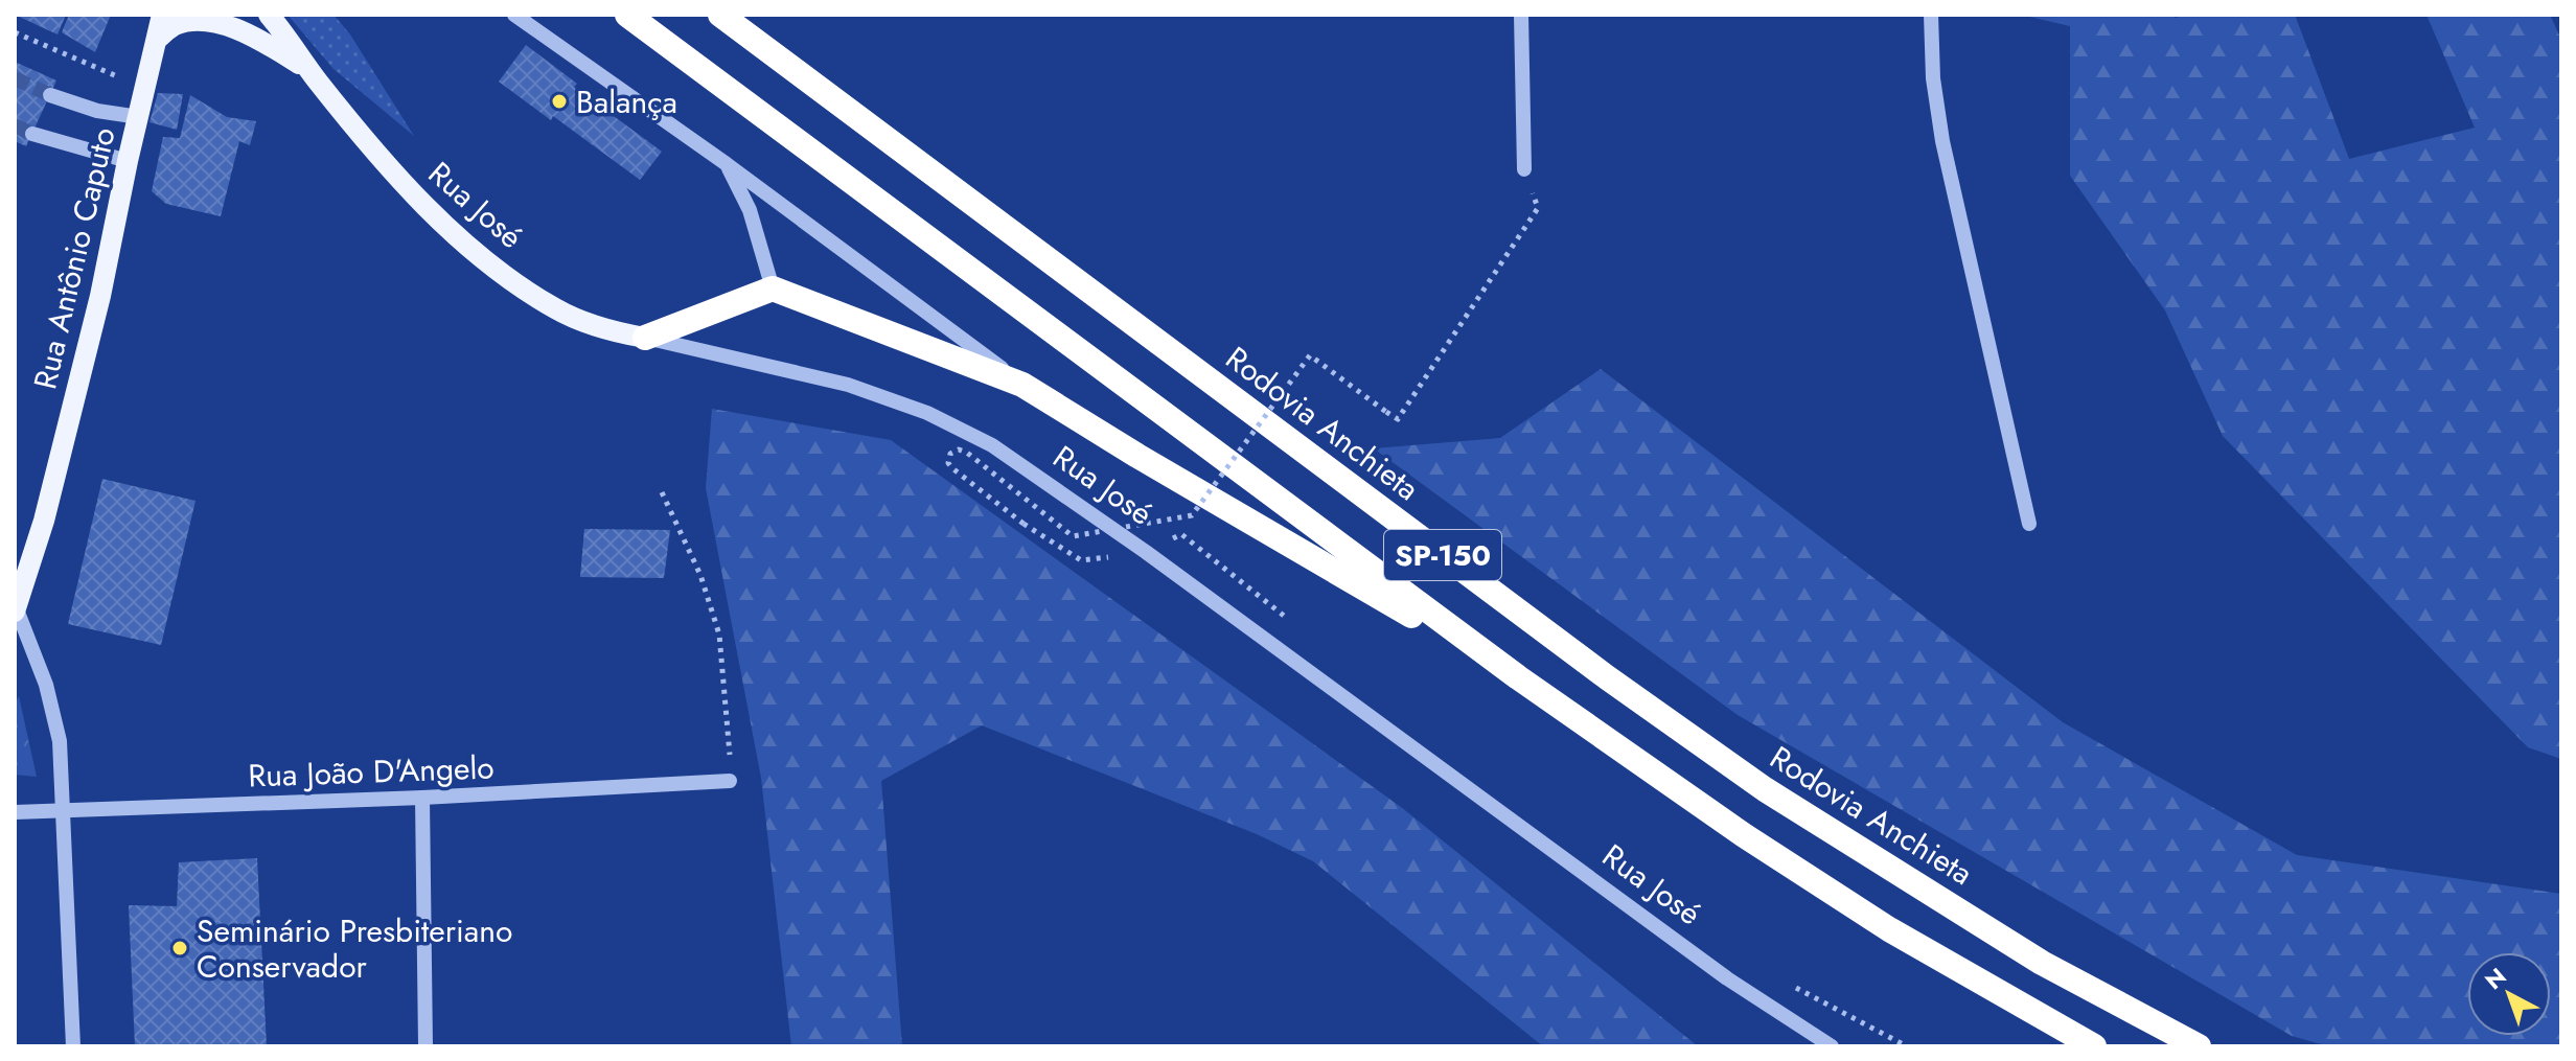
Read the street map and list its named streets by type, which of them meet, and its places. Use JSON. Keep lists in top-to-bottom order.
{
  "streets": {
    "highway": ["Rodovia Anchieta", "SP-150"],
    "main road": ["Rua José", "Rua Antônio Caputo"],
    "street": ["Rua João D'Angelo"]
  },
  "crossings": [
    ["Rua José", "Rua Antônio Caputo"]
  ],
  "places": ["Balança", "Seminário Presbiteriano Conservador"],
  "north": "top left"
}
